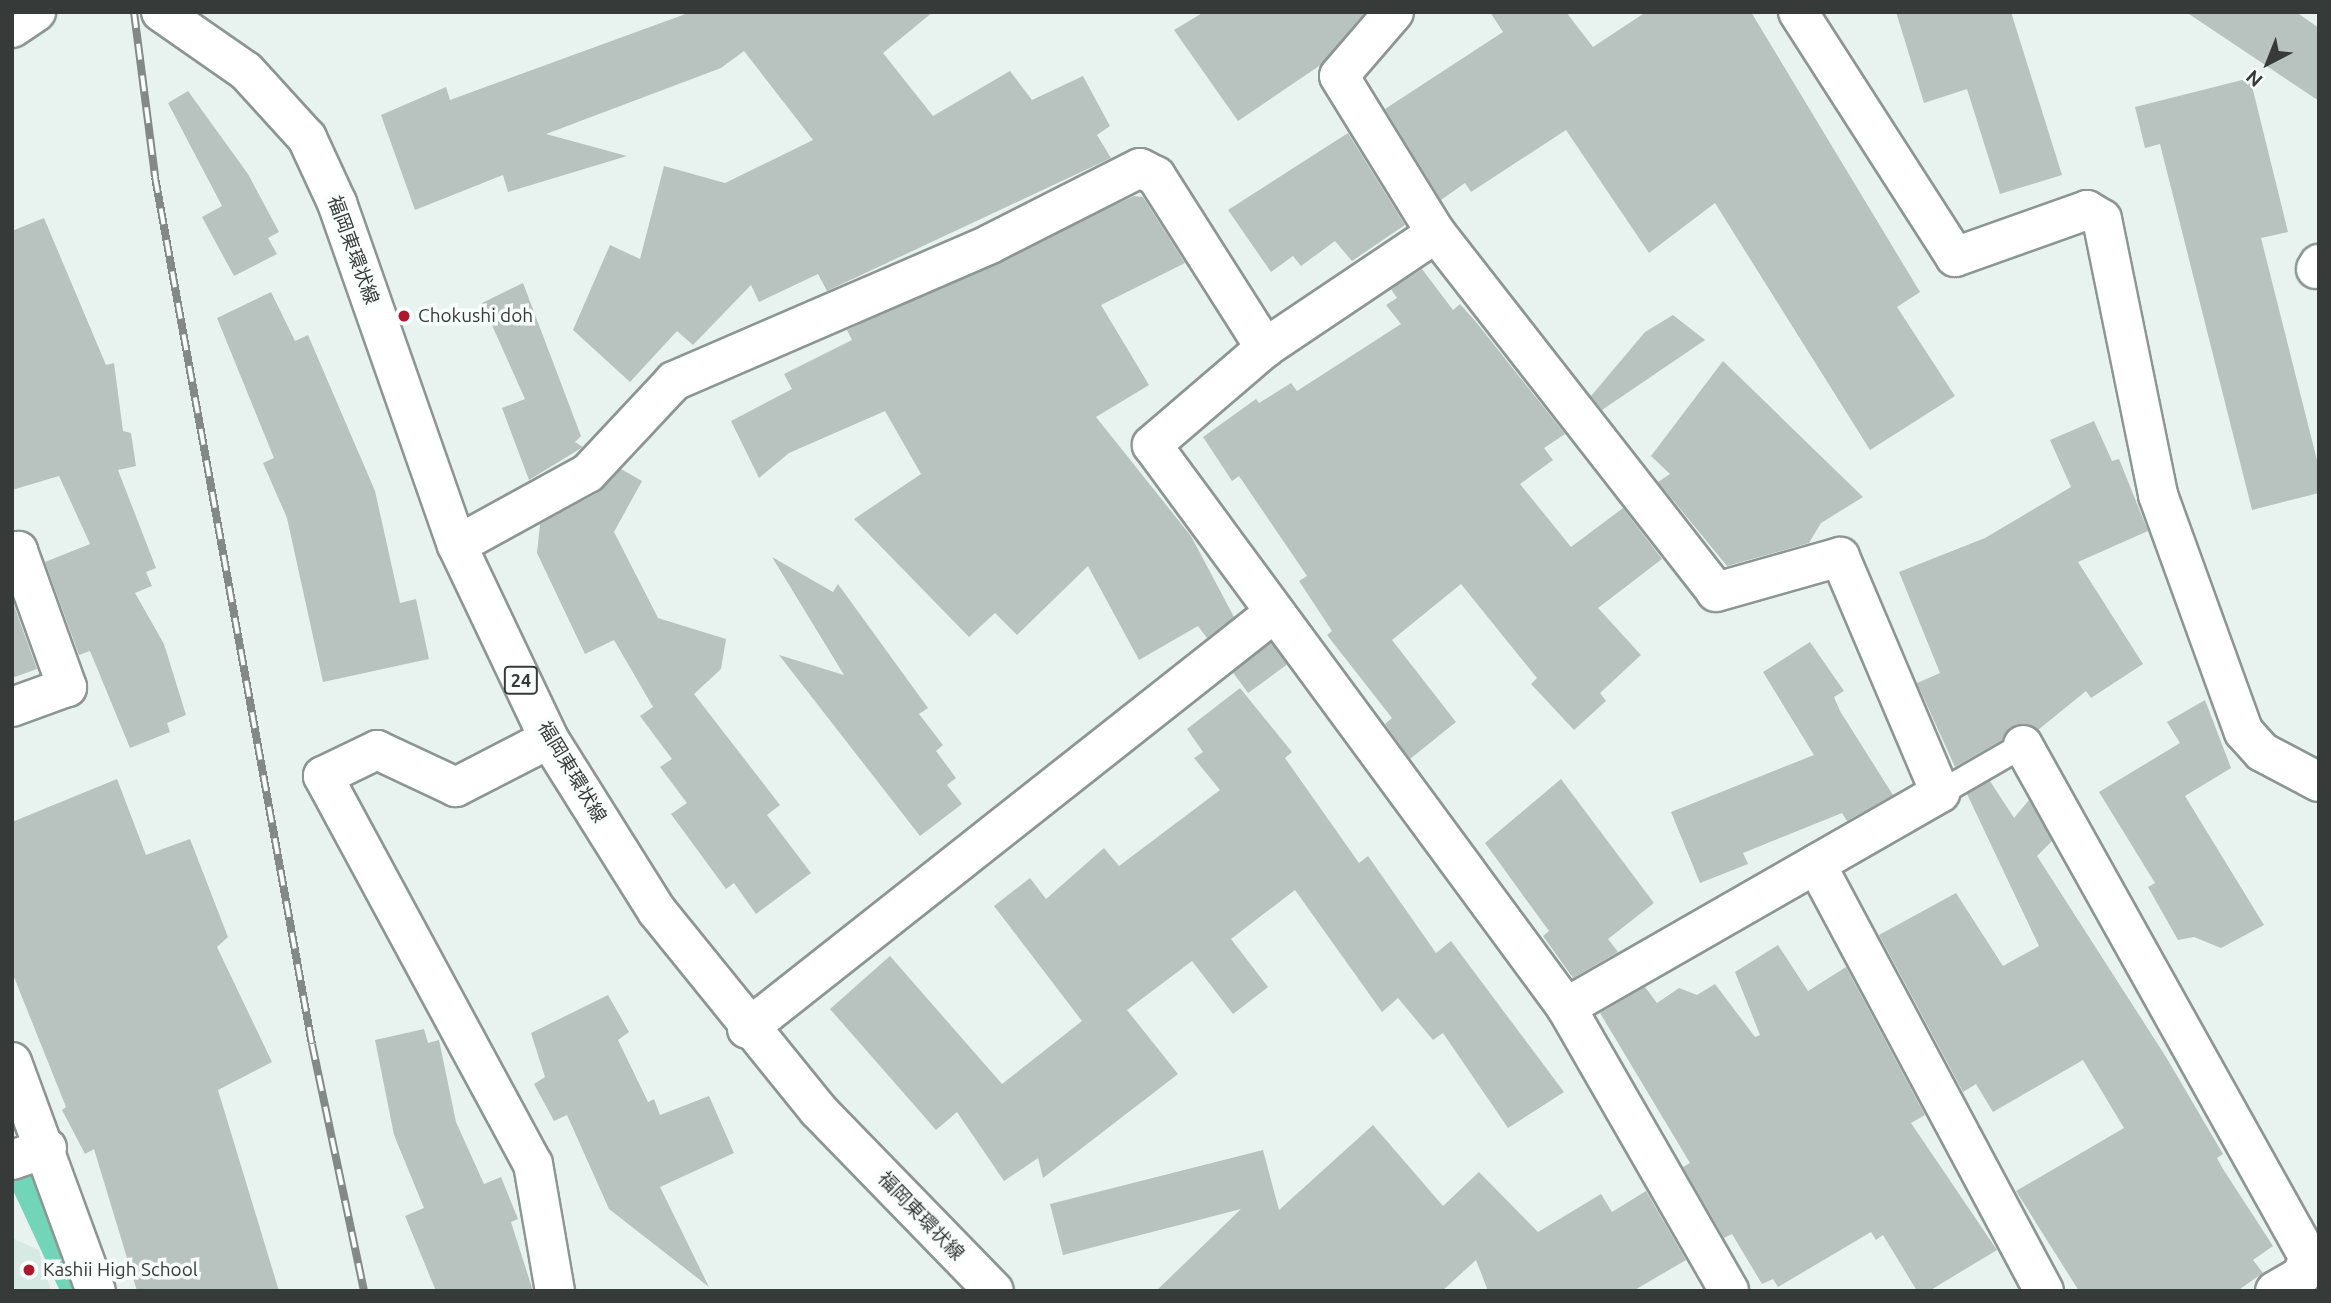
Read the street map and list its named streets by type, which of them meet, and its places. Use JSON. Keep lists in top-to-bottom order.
{
  "streets": {
    "main road": ["福岡東環状線", "24"]
  },
  "places": ["Chokushi doh", "Kashii High School"],
  "north": "bottom left"
}
